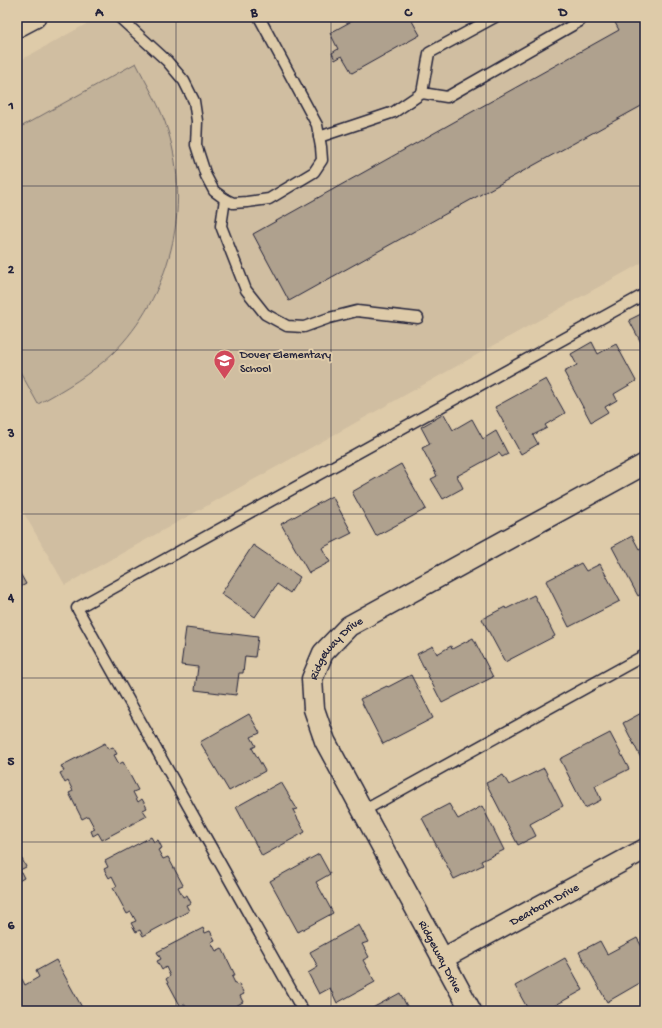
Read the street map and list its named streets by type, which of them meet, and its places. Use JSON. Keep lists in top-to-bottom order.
{
  "streets": {
    "street": ["Ridgeway Drive", "Dearborn Drive"]
  },
  "crossings": [
    ["Ridgeway Drive", "Dearborn Drive"]
  ],
  "places": {
    "school or university": ["Dover Elementary School"]
  },
  "grid": {
    "columns": [
      "A",
      "B",
      "C",
      "D"
    ],
    "rows": [
      "1",
      "2",
      "3",
      "4",
      "5",
      "6"
    ]
  }
}
